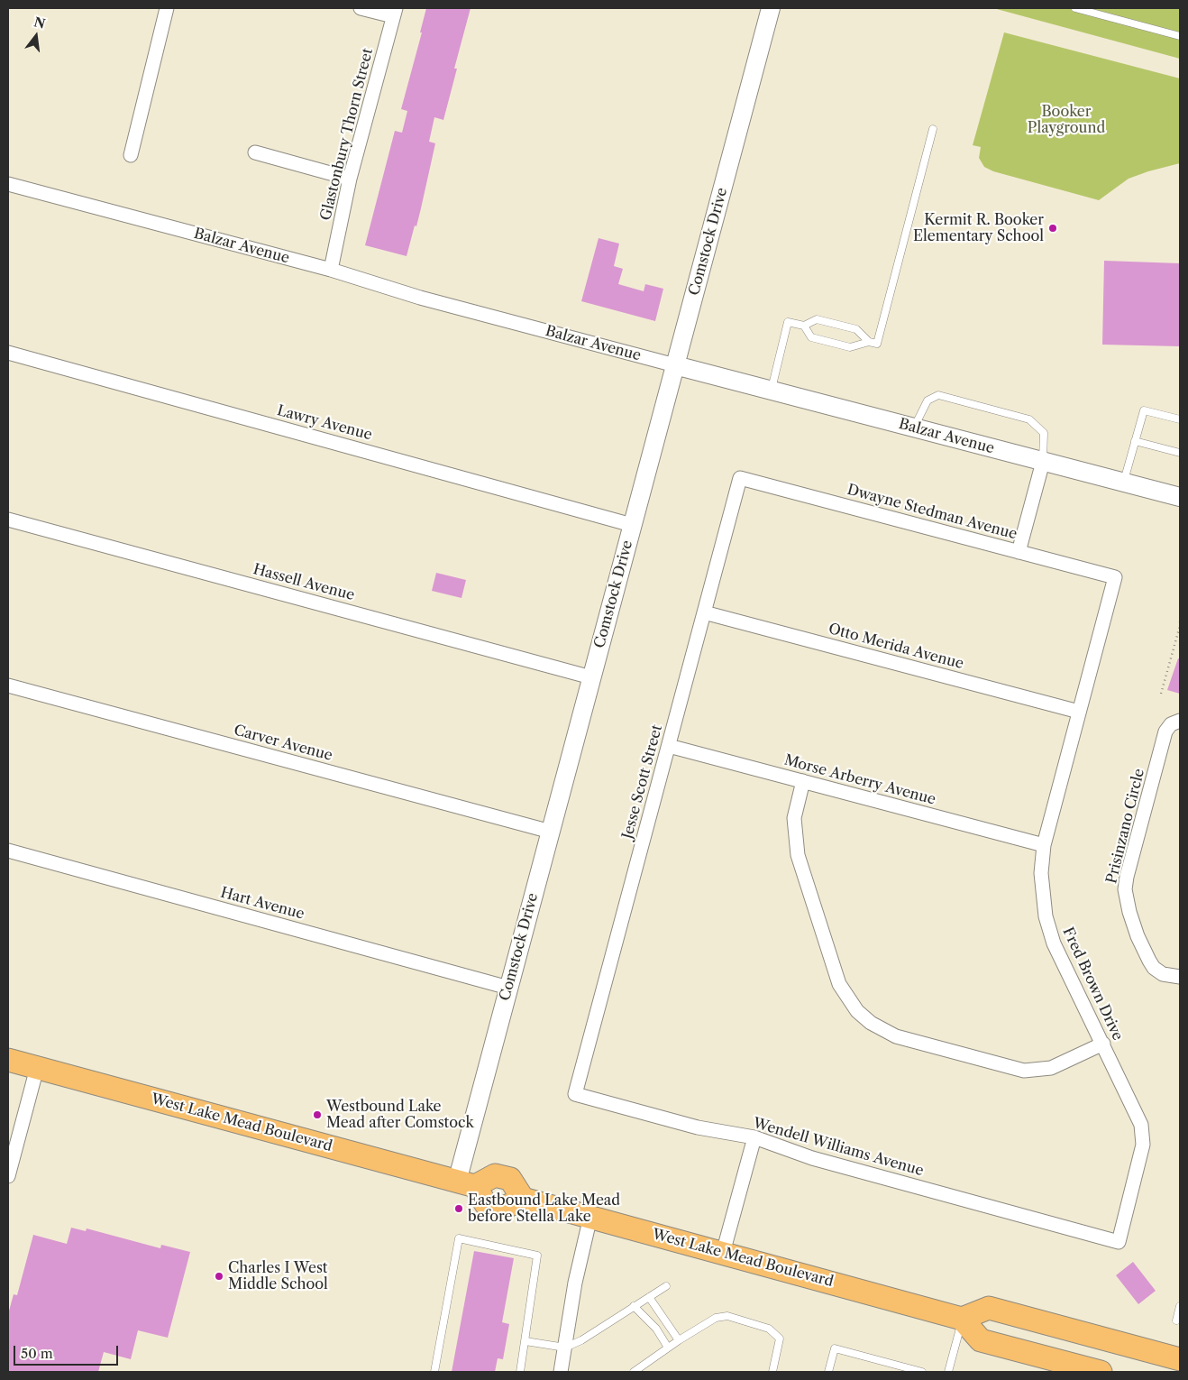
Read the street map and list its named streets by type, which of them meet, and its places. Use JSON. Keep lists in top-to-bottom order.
{
  "streets": {
    "main road": ["West Lake Mead Boulevard"],
    "street": [
      "Glastonbury Thorn Street",
      "Comstock Drive",
      "Balzar Avenue",
      "Lawry Avenue",
      "Dwayne Stedman Avenue",
      "Hassell Avenue",
      "Otto Merida Avenue",
      "Carver Avenue",
      "Morse Arberry Avenue",
      "Jesse Scott Street",
      "Prisinzano Circle",
      "Hart Avenue",
      "Fred Brown Drive",
      "Wendell Williams Avenue"
    ]
  },
  "crossings": [
    ["Glastonbury Thorn Street", "Balzar Avenue"],
    ["Comstock Drive", "Balzar Avenue"],
    ["Comstock Drive", "Lawry Avenue"],
    ["Comstock Drive", "Hassell Avenue"],
    ["Comstock Drive", "Carver Avenue"],
    ["Comstock Drive", "Hart Avenue"],
    ["Comstock Drive", "West Lake Mead Boulevard"],
    ["Dwayne Stedman Avenue", "Jesse Scott Street"],
    ["Dwayne Stedman Avenue", "Fred Brown Drive"],
    ["Otto Merida Avenue", "Jesse Scott Street"],
    ["Otto Merida Avenue", "Fred Brown Drive"],
    ["Morse Arberry Avenue", "Jesse Scott Street"],
    ["Morse Arberry Avenue", "Fred Brown Drive"],
    ["Jesse Scott Street", "Wendell Williams Avenue"],
    ["Fred Brown Drive", "Wendell Williams Avenue"]
  ],
  "parks": ["Booker Playground"],
  "places": [
    "Kermit R. Booker Elementary School",
    "Westbound Lake Mead after Comstock",
    "Eastbound Lake Mead before Stella Lake",
    "Charles I West Middle School"
  ],
  "scale_bar": "50 m",
  "north": "top"
}
